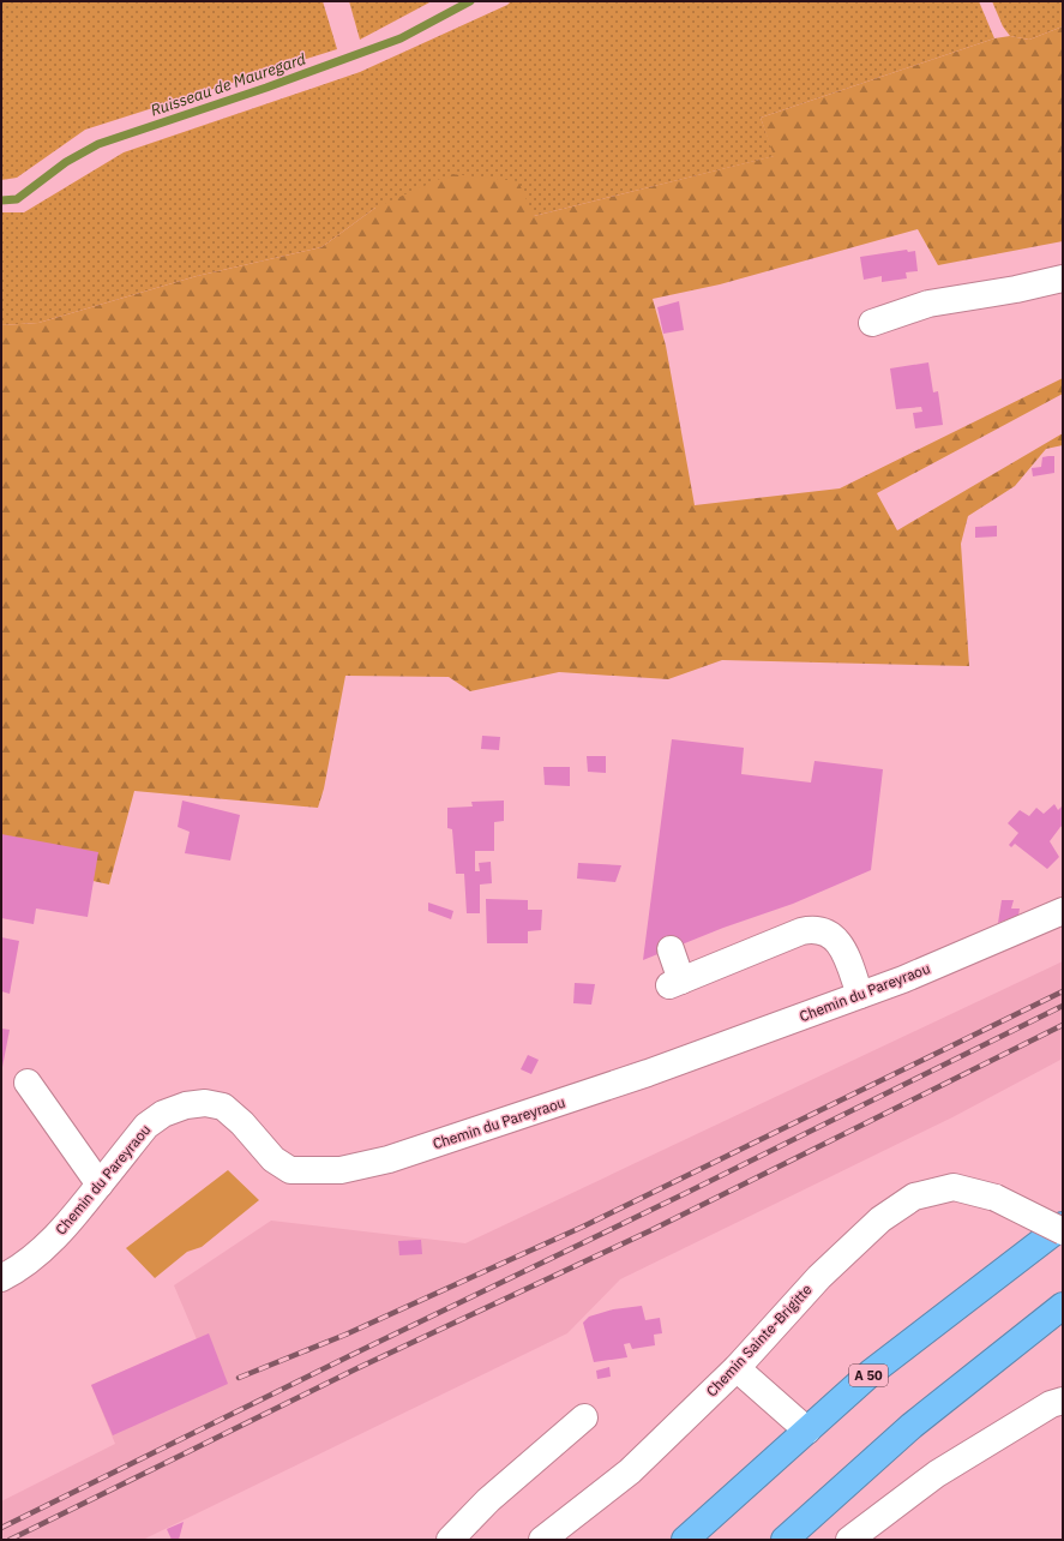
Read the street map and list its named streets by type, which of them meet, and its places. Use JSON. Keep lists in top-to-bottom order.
{
  "streets": {
    "highway": ["A 50"],
    "street": ["Chemin du Pareyraou", "Chemin Sainte-Brigitte"]
  },
  "water": ["Ruisseau de Mauregard"]
}
